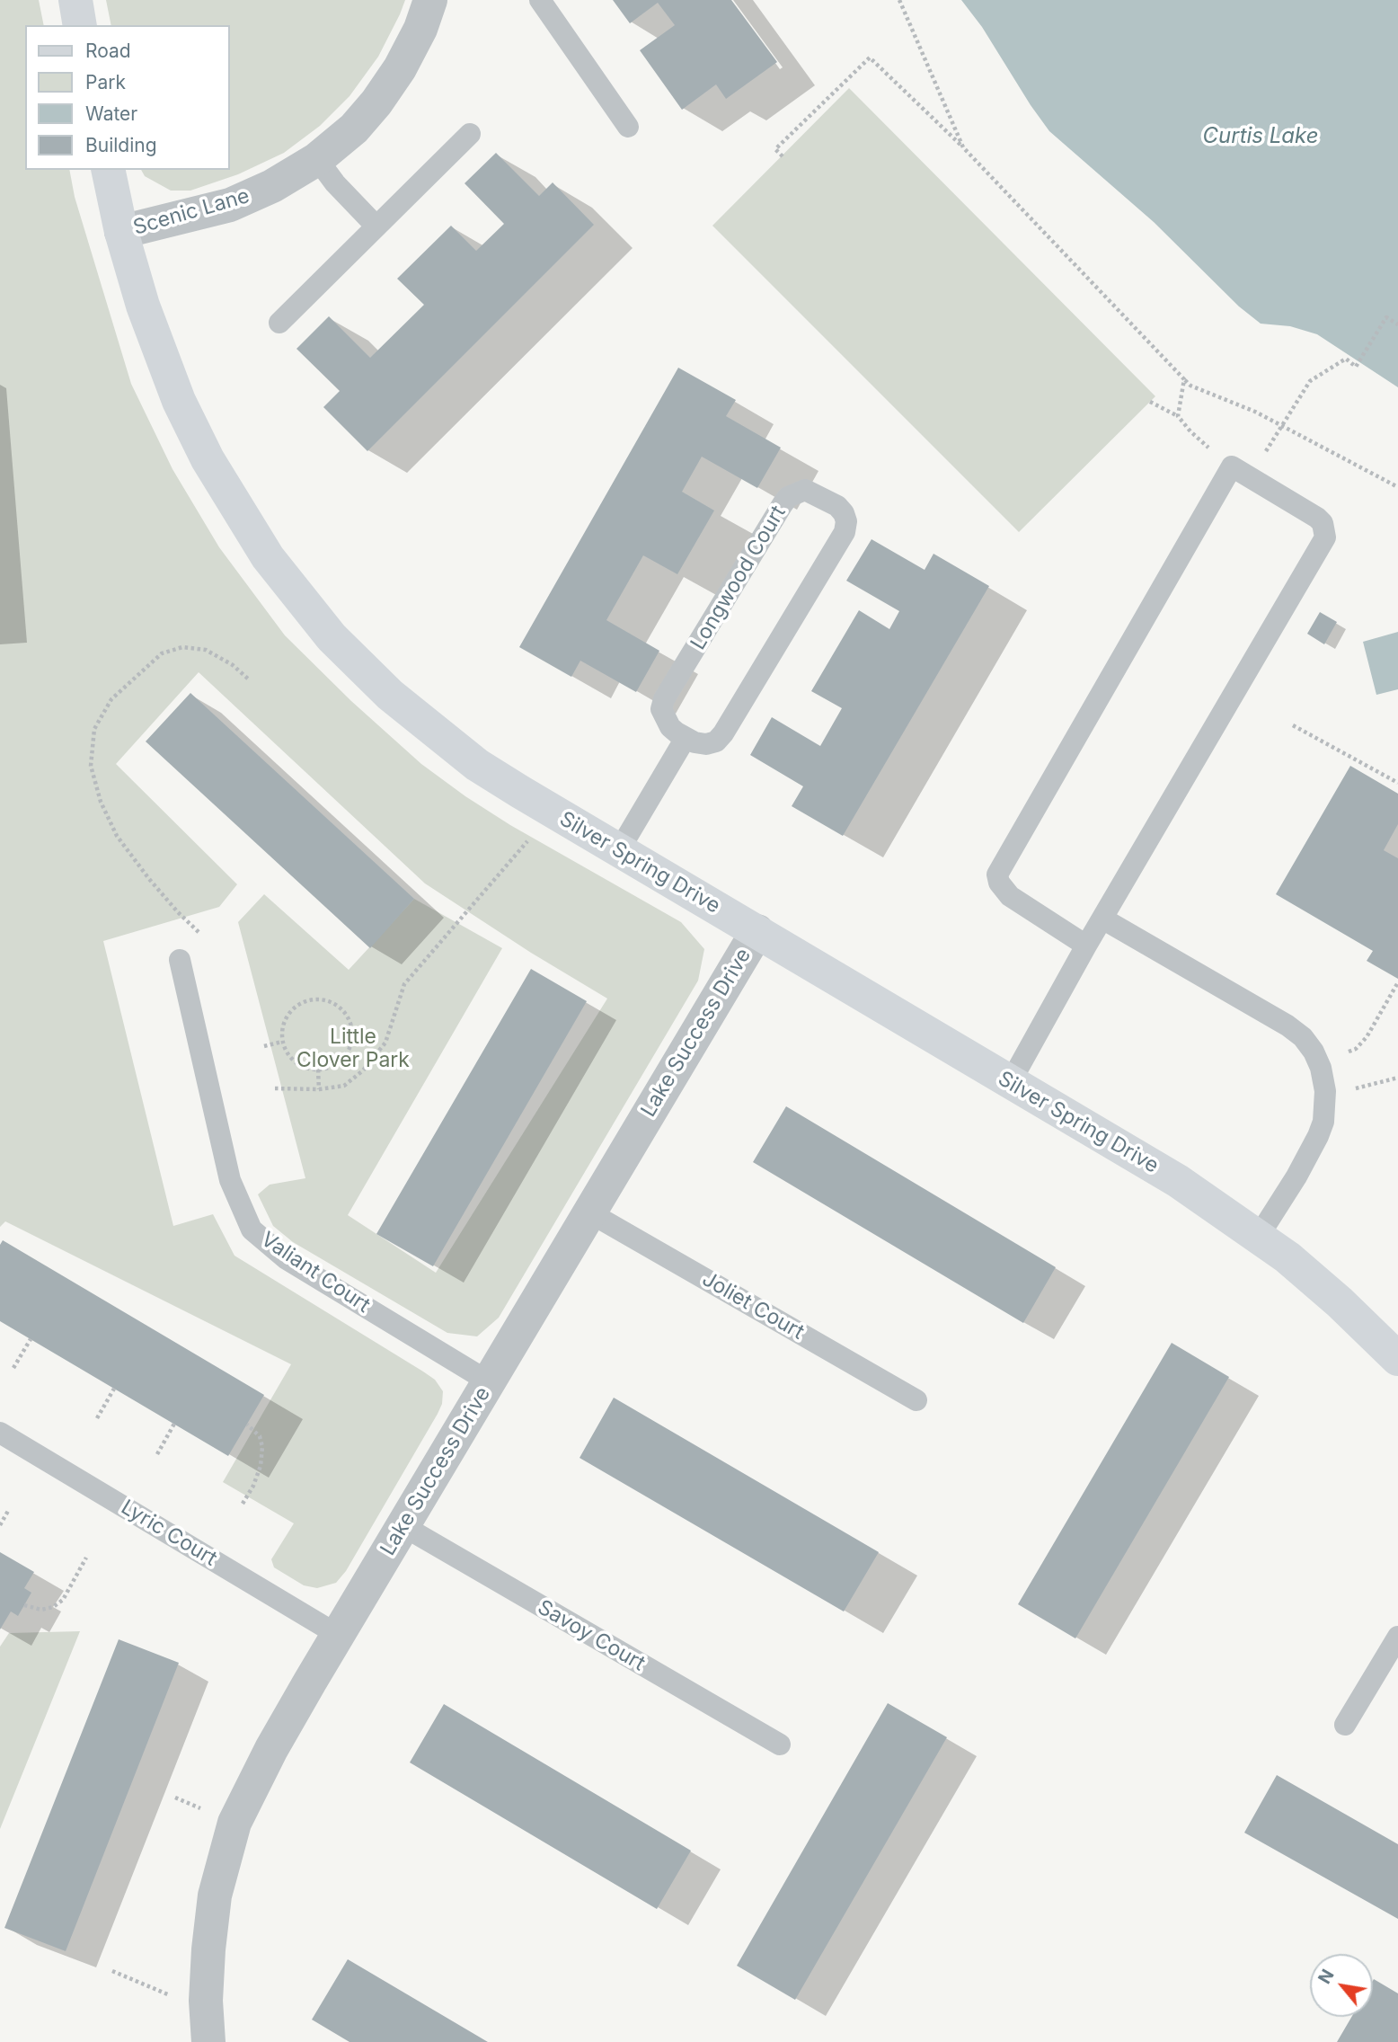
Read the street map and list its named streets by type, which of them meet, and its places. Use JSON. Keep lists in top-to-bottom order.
{
  "streets": {
    "street": ["Scenic Lane", "Silver Spring Drive", "Lake Success Drive"],
    "lane": [
      "Longwood Court",
      "Valiant Court",
      "Joliet Court",
      "Lyric Court",
      "Savoy Court"
    ]
  },
  "crossings": [
    ["Scenic Lane", "Silver Spring Drive"],
    ["Silver Spring Drive", "Lake Success Drive"],
    ["Lake Success Drive", "Valiant Court"],
    ["Lake Success Drive", "Joliet Court"],
    ["Lake Success Drive", "Lyric Court"],
    ["Lake Success Drive", "Savoy Court"]
  ],
  "water": ["Curtis Lake"],
  "parks": ["Little Clover Park"],
  "legend": [
    "Road",
    "Park",
    "Water",
    "Building"
  ],
  "north": "top left"
}
